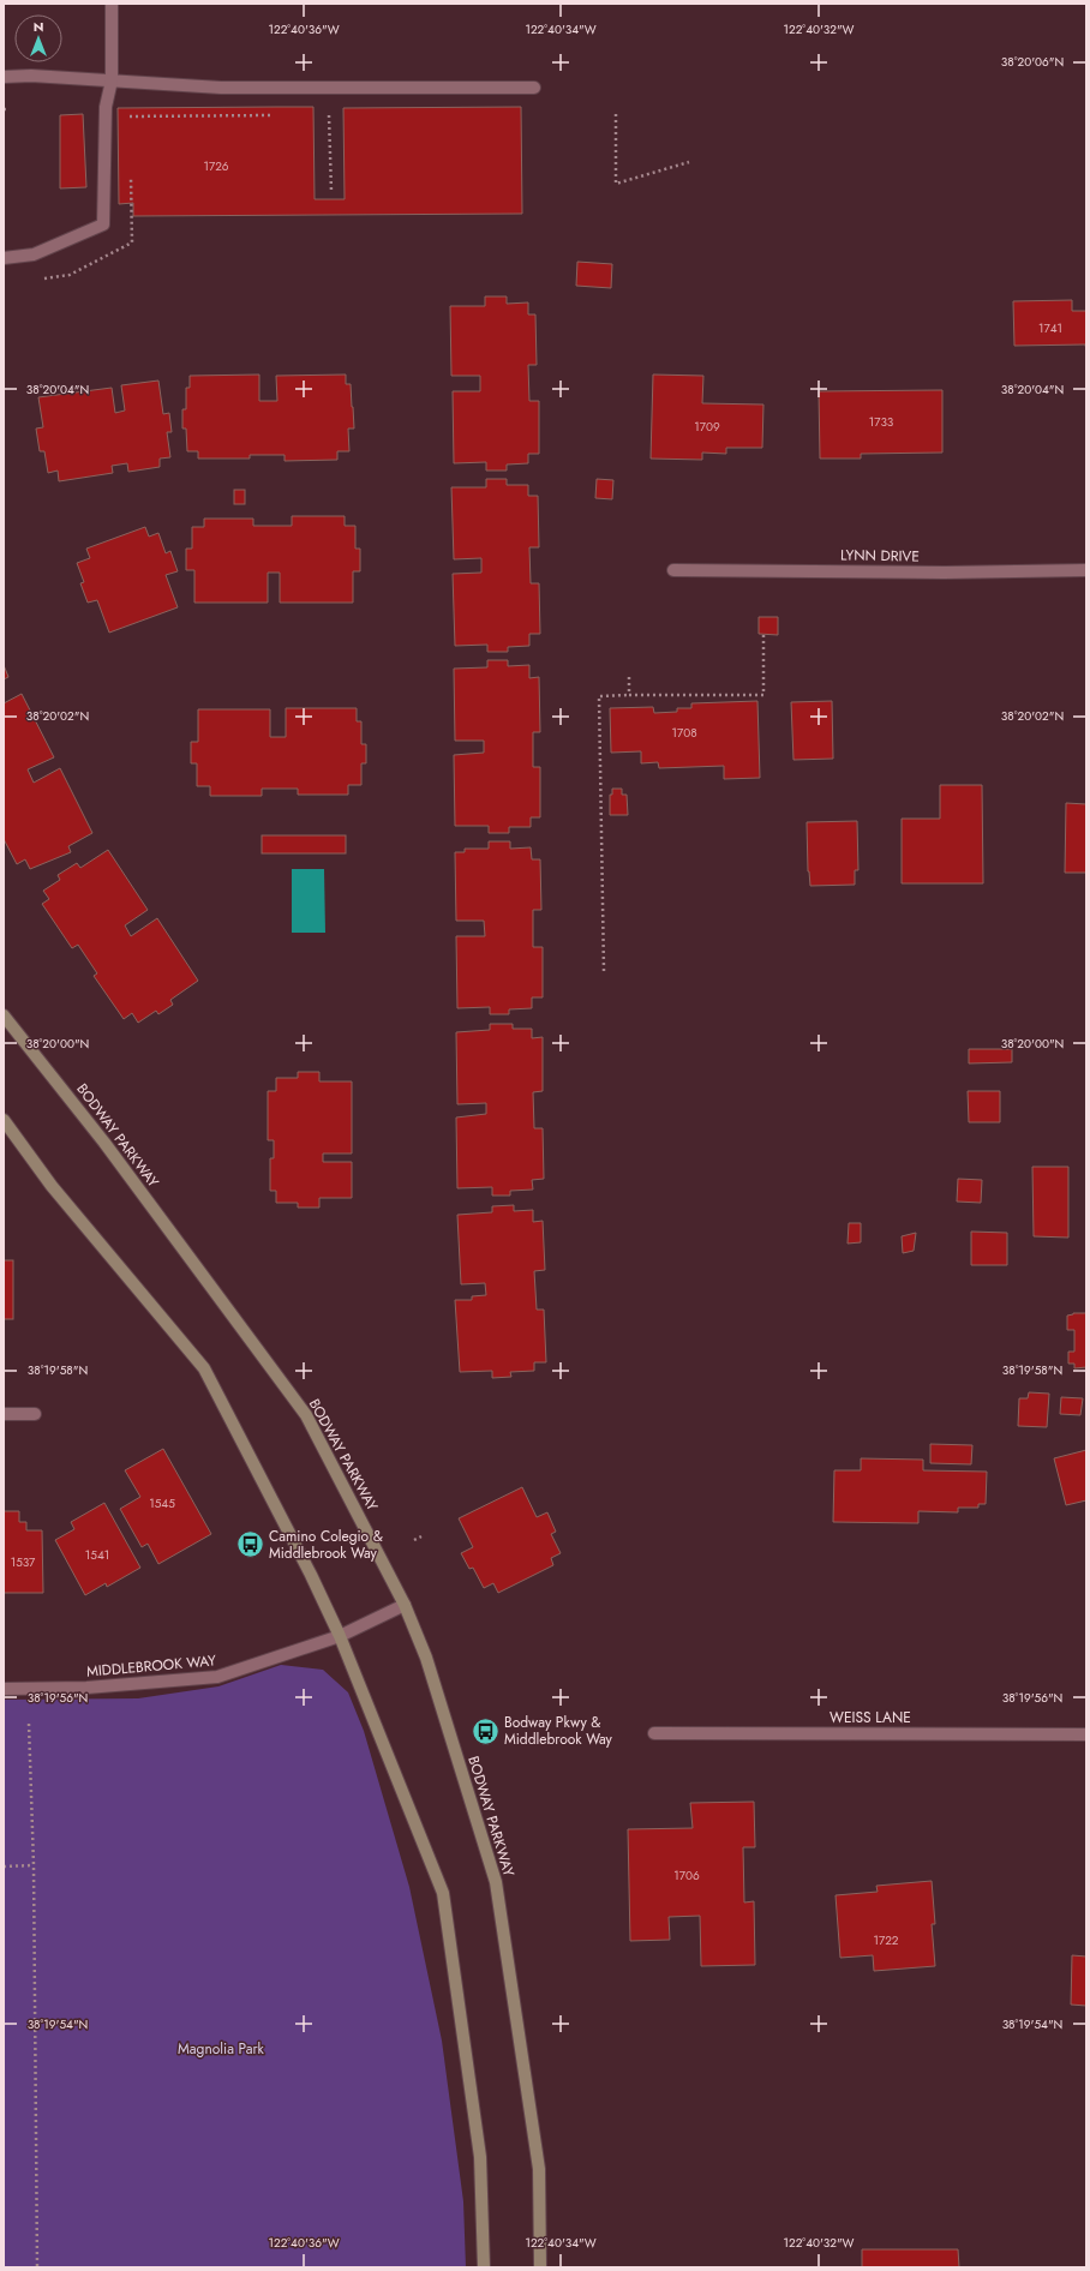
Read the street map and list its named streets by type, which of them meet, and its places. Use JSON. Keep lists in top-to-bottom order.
{
  "streets": {
    "street": [
      "LYNN DRIVE",
      "BODWAY PARKWAY",
      "MIDDLEBROOK WAY",
      "WEISS LANE"
    ]
  },
  "crossings": [
    ["BODWAY PARKWAY", "MIDDLEBROOK WAY"]
  ],
  "parks": ["Magnolia Park"],
  "places": {
    "bus stop": ["Camino Colegio & Middlebrook Way", "Bodway Pkwy & Middlebrook Way"]
  },
  "house_numbers": [
    "1726",
    "1741",
    "1733",
    "1709",
    "1708",
    "1545",
    "1541",
    "1537",
    "1706",
    "1722"
  ],
  "north": "top",
  "coordinates": [
    "122°40'36\"W",
    "122°40'34\"W",
    "122°40'32\"W",
    "38°20'06\"N",
    "38°20'04\"N",
    "38°20'02\"N",
    "38°20'00\"N",
    "38°19'58\"N",
    "38°19'56\"N",
    "38°19'54\"N"
  ]
}
